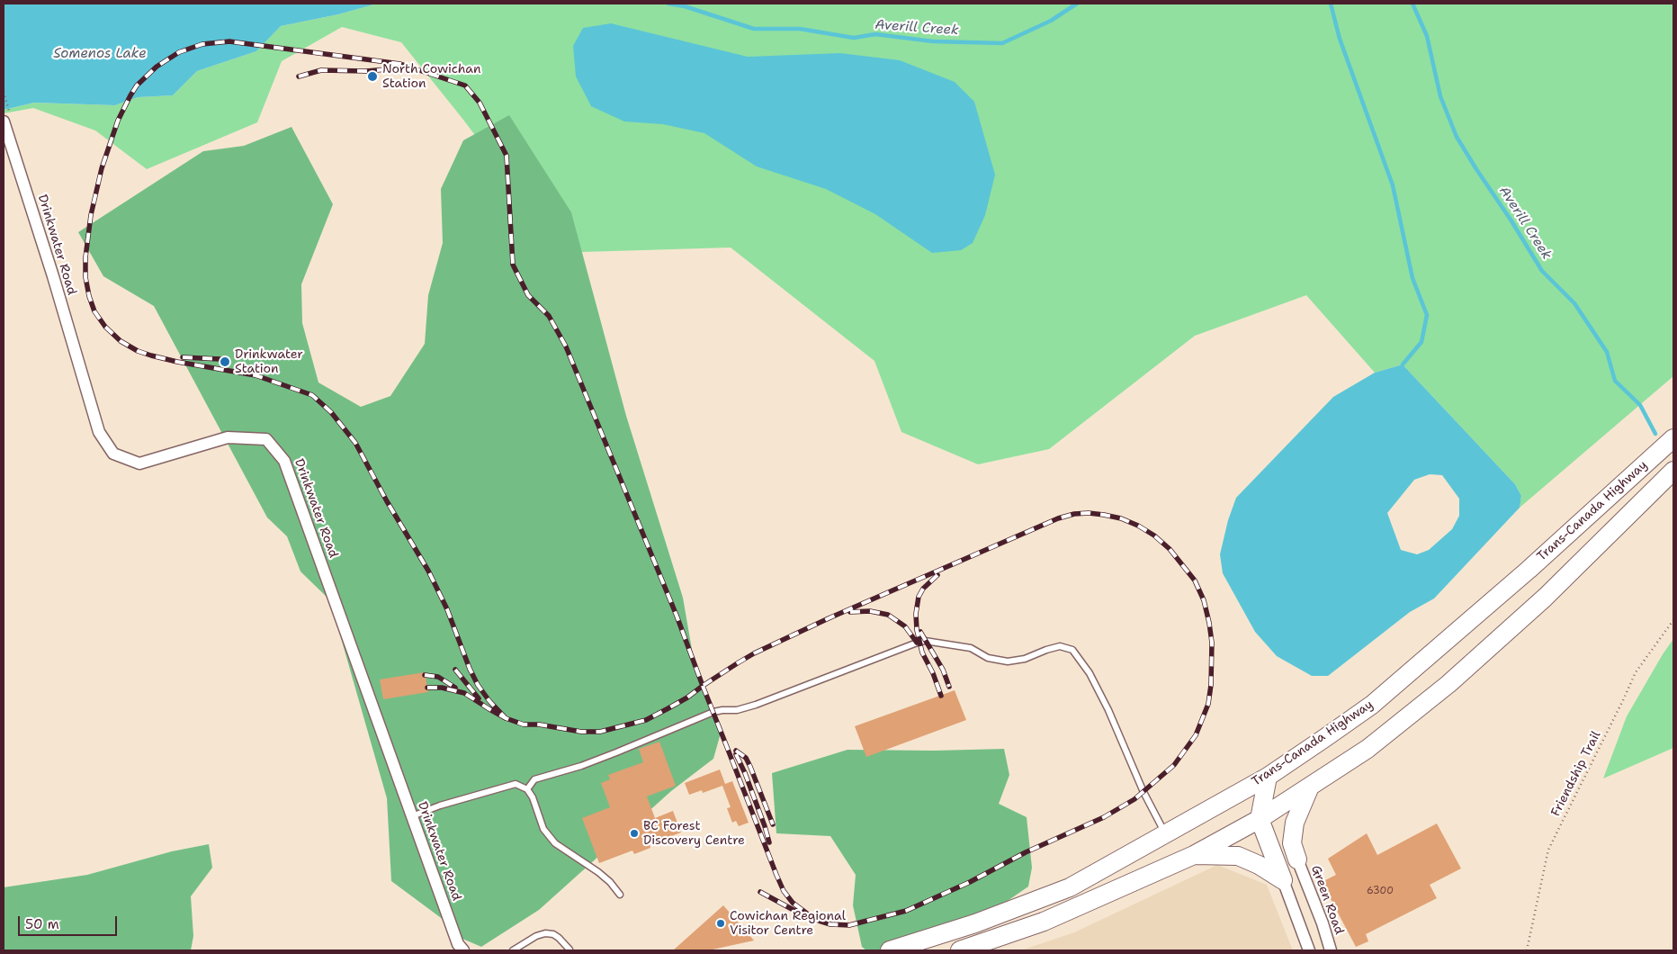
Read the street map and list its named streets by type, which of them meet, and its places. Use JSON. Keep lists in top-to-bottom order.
{
  "streets": {
    "highway": ["Trans-Canada Highway"],
    "street": ["Drinkwater Road", "Green Road"],
    "path": ["Friendship Trail"]
  },
  "water": ["Averill Creek", "Somenos Lake"],
  "places": [
    "North Cowichan Station",
    "Drinkwater Station",
    "BC Forest Discovery Centre",
    "Cowichan Regional Visitor Centre"
  ],
  "house_numbers": ["6300"],
  "scale_bar": "50 m"
}
